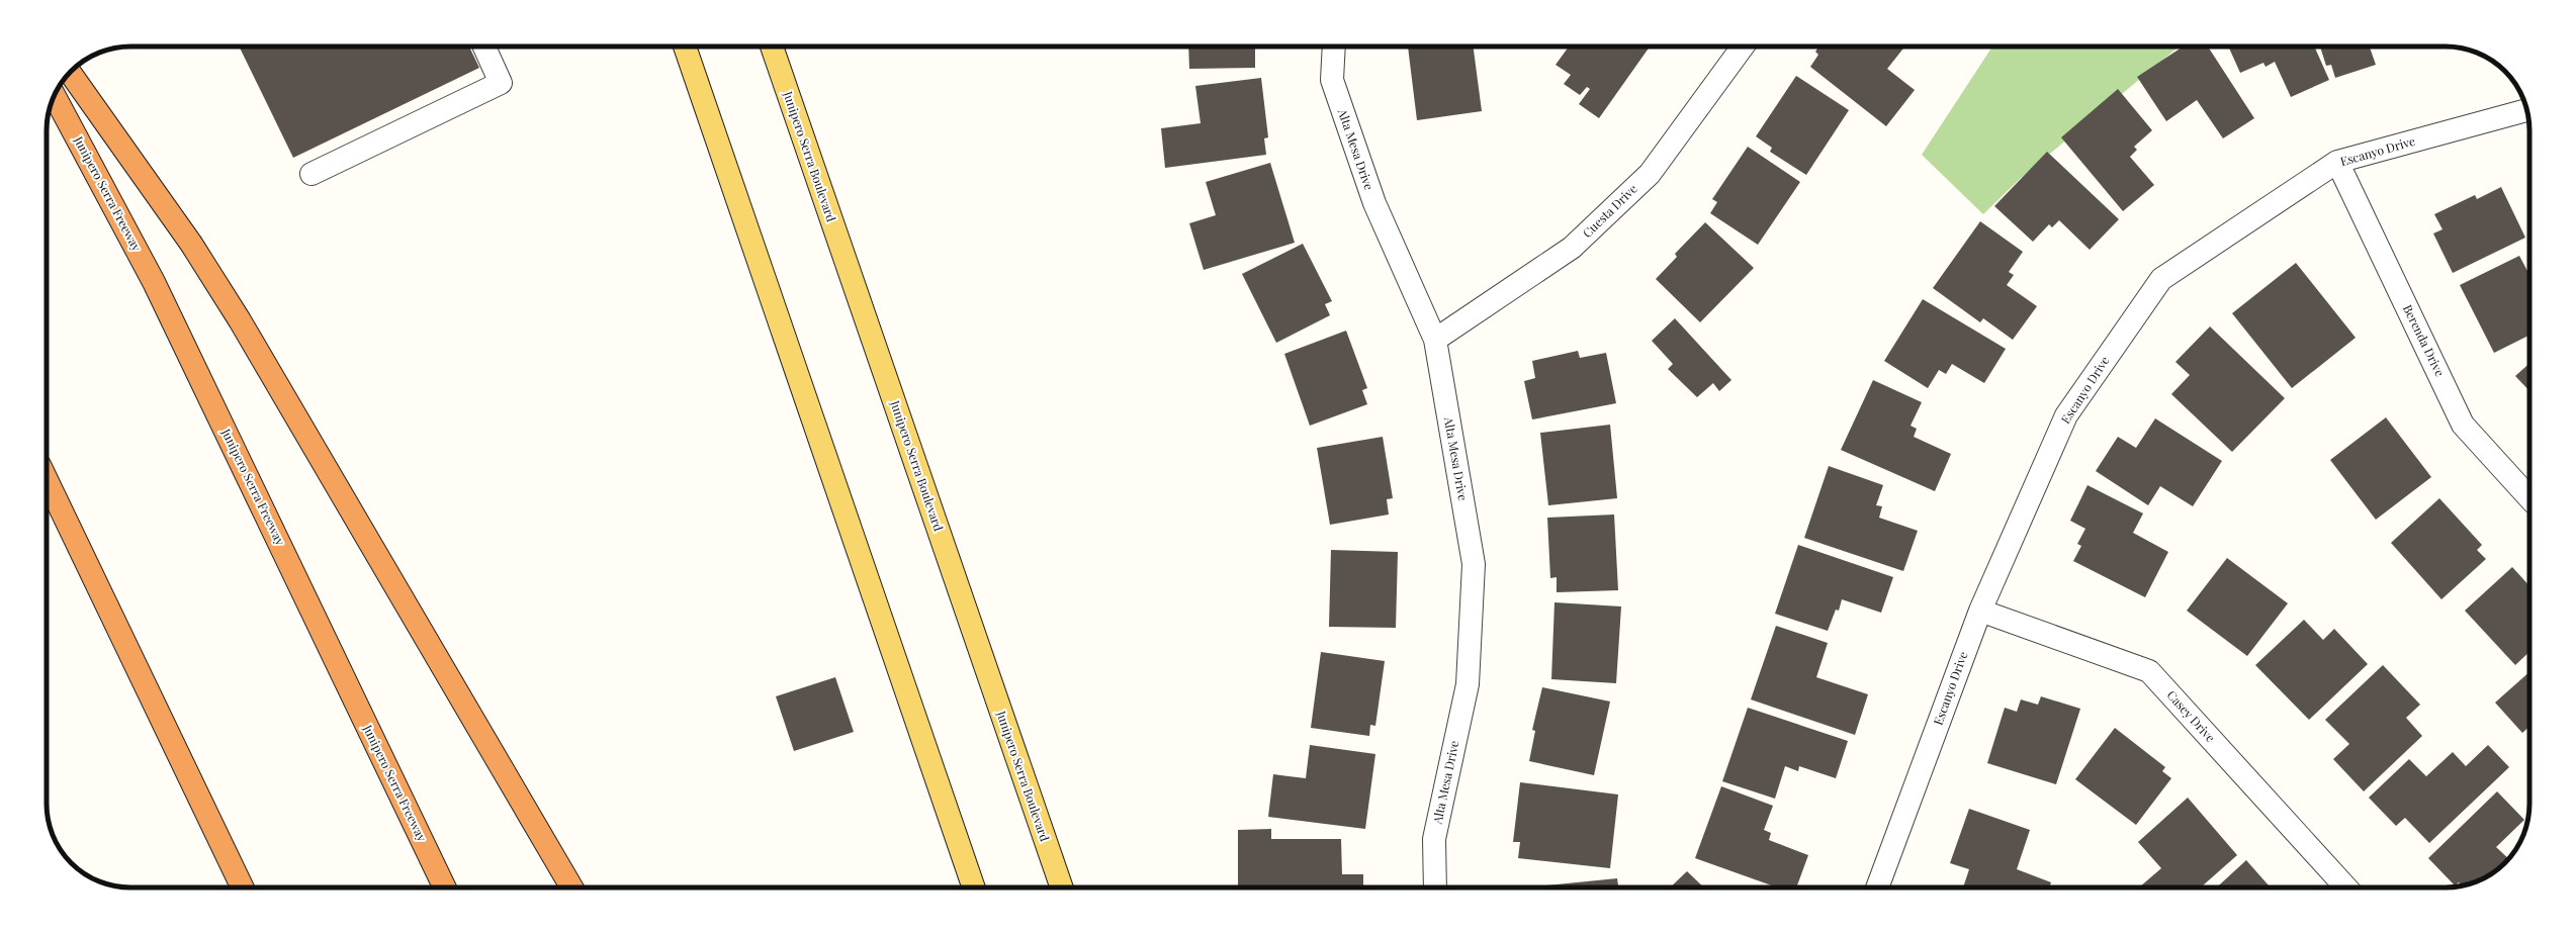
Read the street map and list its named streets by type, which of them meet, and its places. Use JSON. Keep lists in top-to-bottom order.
{
  "streets": {
    "highway": ["Junipero Serra Freeway"],
    "main road": ["Junipero Serra Boulevard"],
    "street": [
      "Alta Mesa Drive",
      "Escanyo Drive",
      "Cuesta Drive",
      "Berenda Drive",
      "Casey Drive"
    ]
  },
  "crossings": [
    ["Alta Mesa Drive", "Cuesta Drive"],
    ["Escanyo Drive", "Berenda Drive"],
    ["Escanyo Drive", "Casey Drive"]
  ]
}
